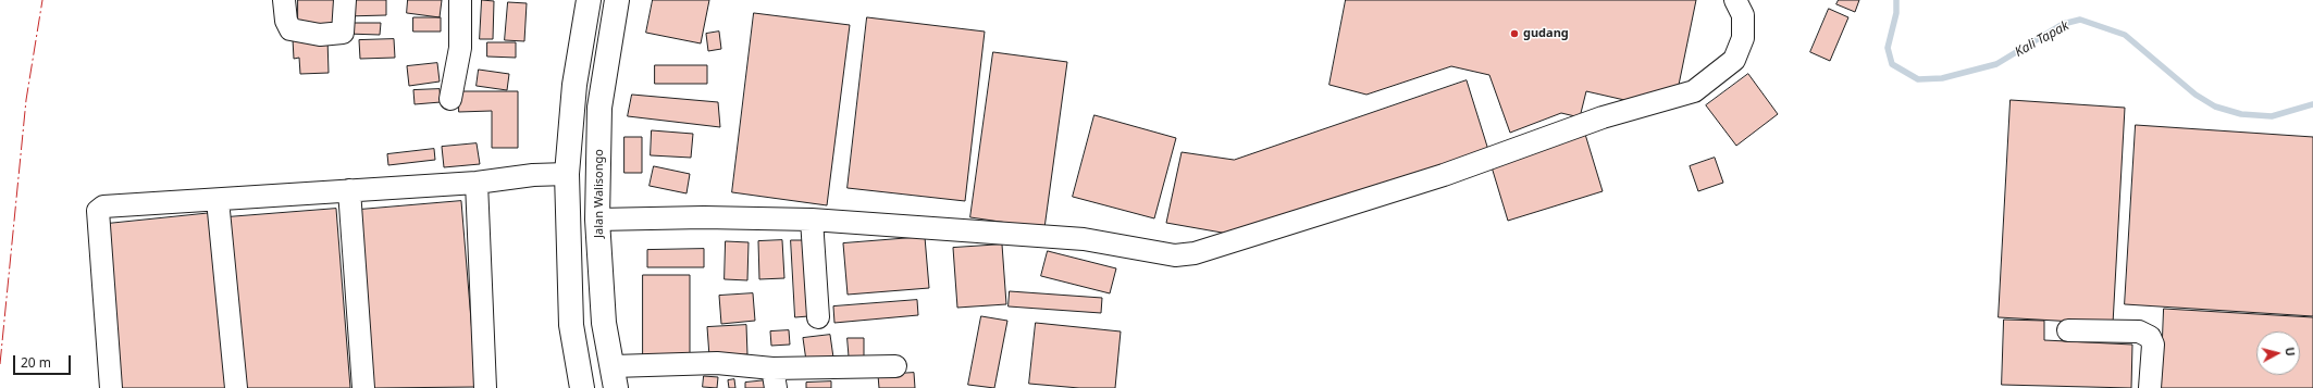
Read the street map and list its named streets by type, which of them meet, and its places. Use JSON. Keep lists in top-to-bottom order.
{
  "streets": {
    "highway": ["Jalan Walisongo"]
  },
  "water": ["Kali Tapak"],
  "places": ["gudang"],
  "scale_bar": "20 m",
  "north": "right"
}
